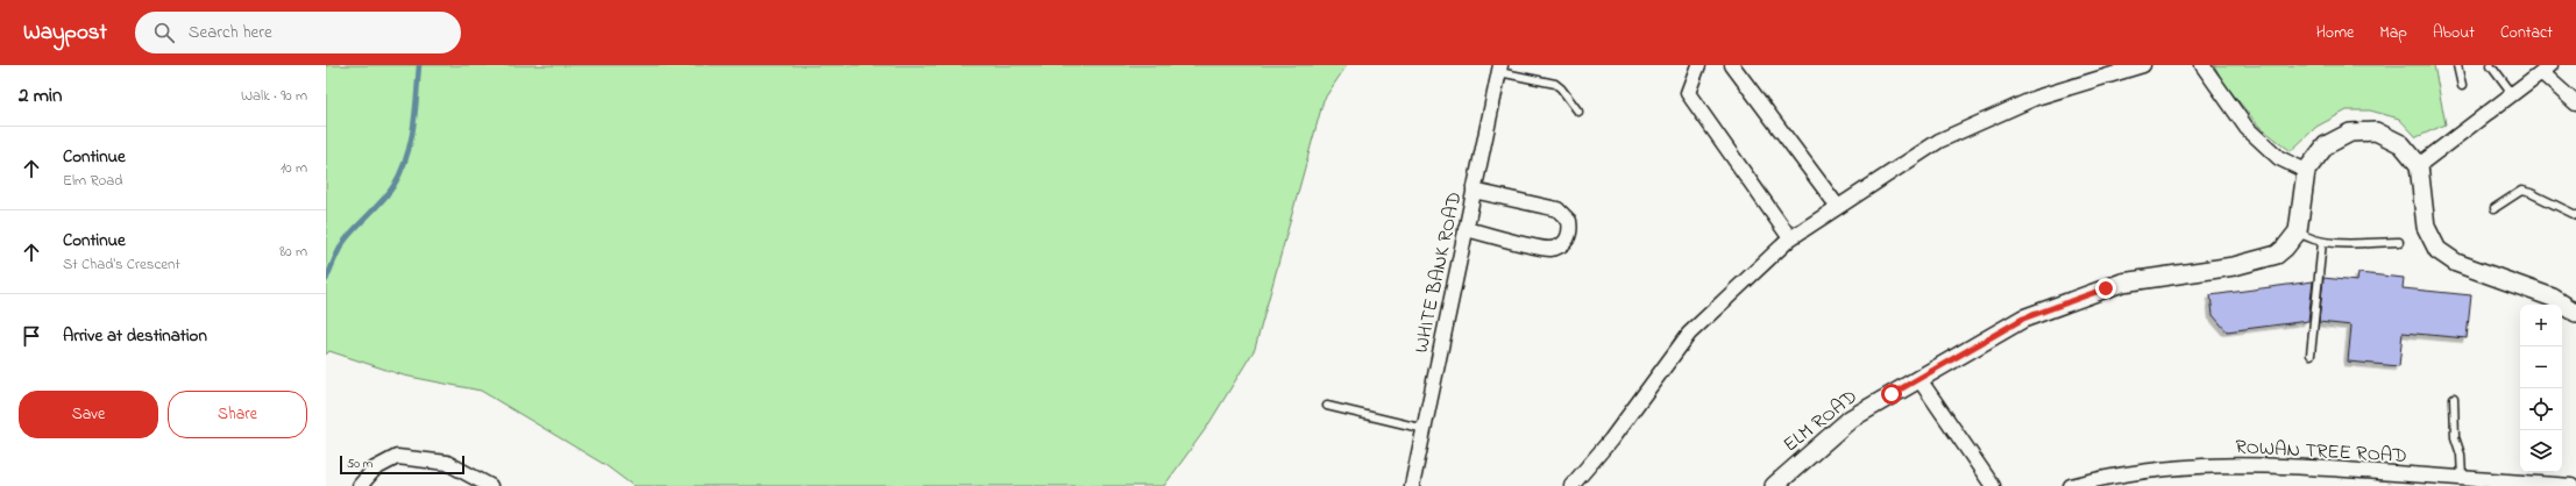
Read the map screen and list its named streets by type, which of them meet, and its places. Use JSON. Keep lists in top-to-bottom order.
{
  "streets": {
    "street": ["WHITE BANK ROAD", "ELM ROAD", "ROWAN TREE ROAD"]
  },
  "scale_bar": "50 m",
  "page": {
    "header": "Waypost",
    "search": "Search here",
    "nav": [
      "Home",
      "Map",
      "About",
      "Contact"
    ],
    "heading": ["2 min", "Walk · 90 m"],
    "list": [
      ["Continue", "Elm Road", "10 m"],
      ["Continue", "St Chad's Crescent", "80 m"],
      "Arrive at destination"
    ],
    "map_buttons": ["+", "−"],
    "buttons": ["Save", "Share"],
    "scale": "50 m"
  }
}
